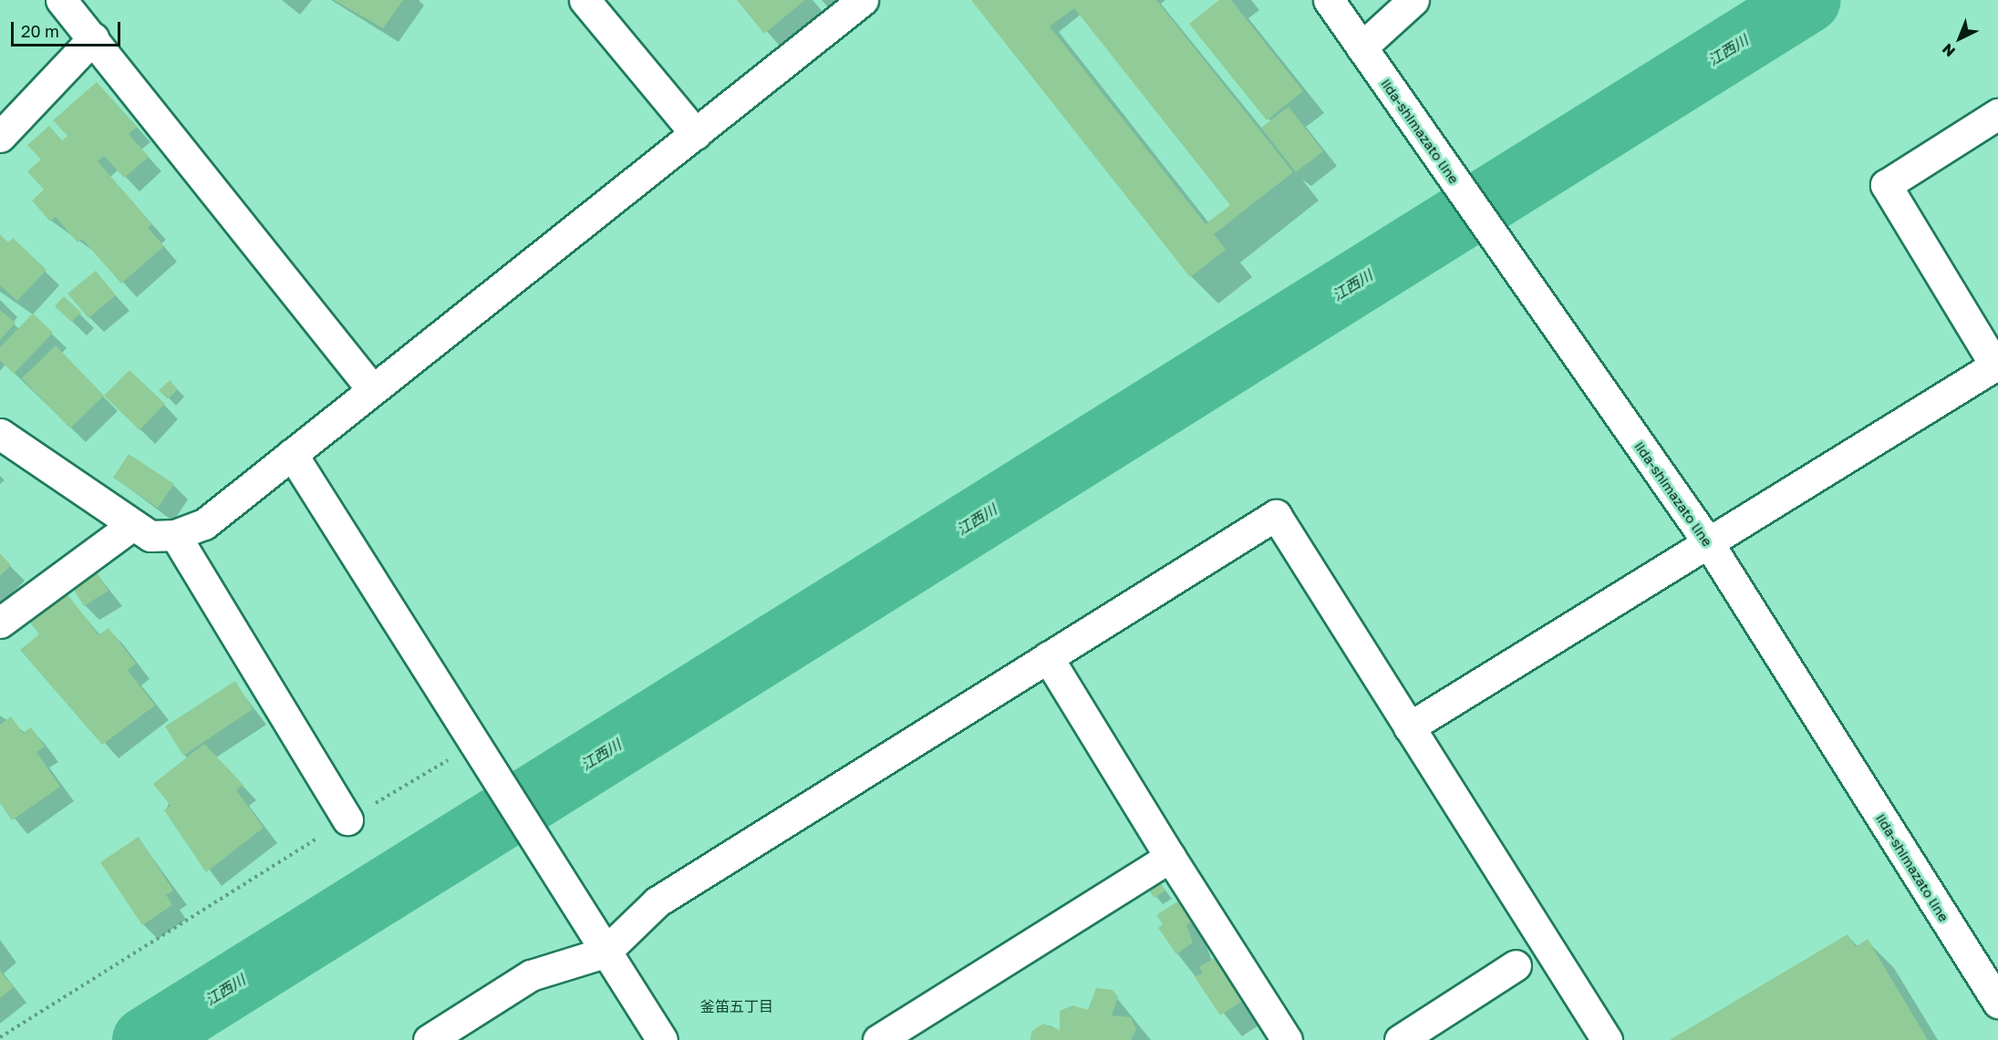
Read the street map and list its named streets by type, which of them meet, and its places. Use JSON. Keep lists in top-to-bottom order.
{
  "streets": {
    "street": ["iida-shimazato line"]
  },
  "districts": ["釜笛五丁目"],
  "water": ["江西川"],
  "scale_bar": "20 m",
  "north": "bottom left"
}
